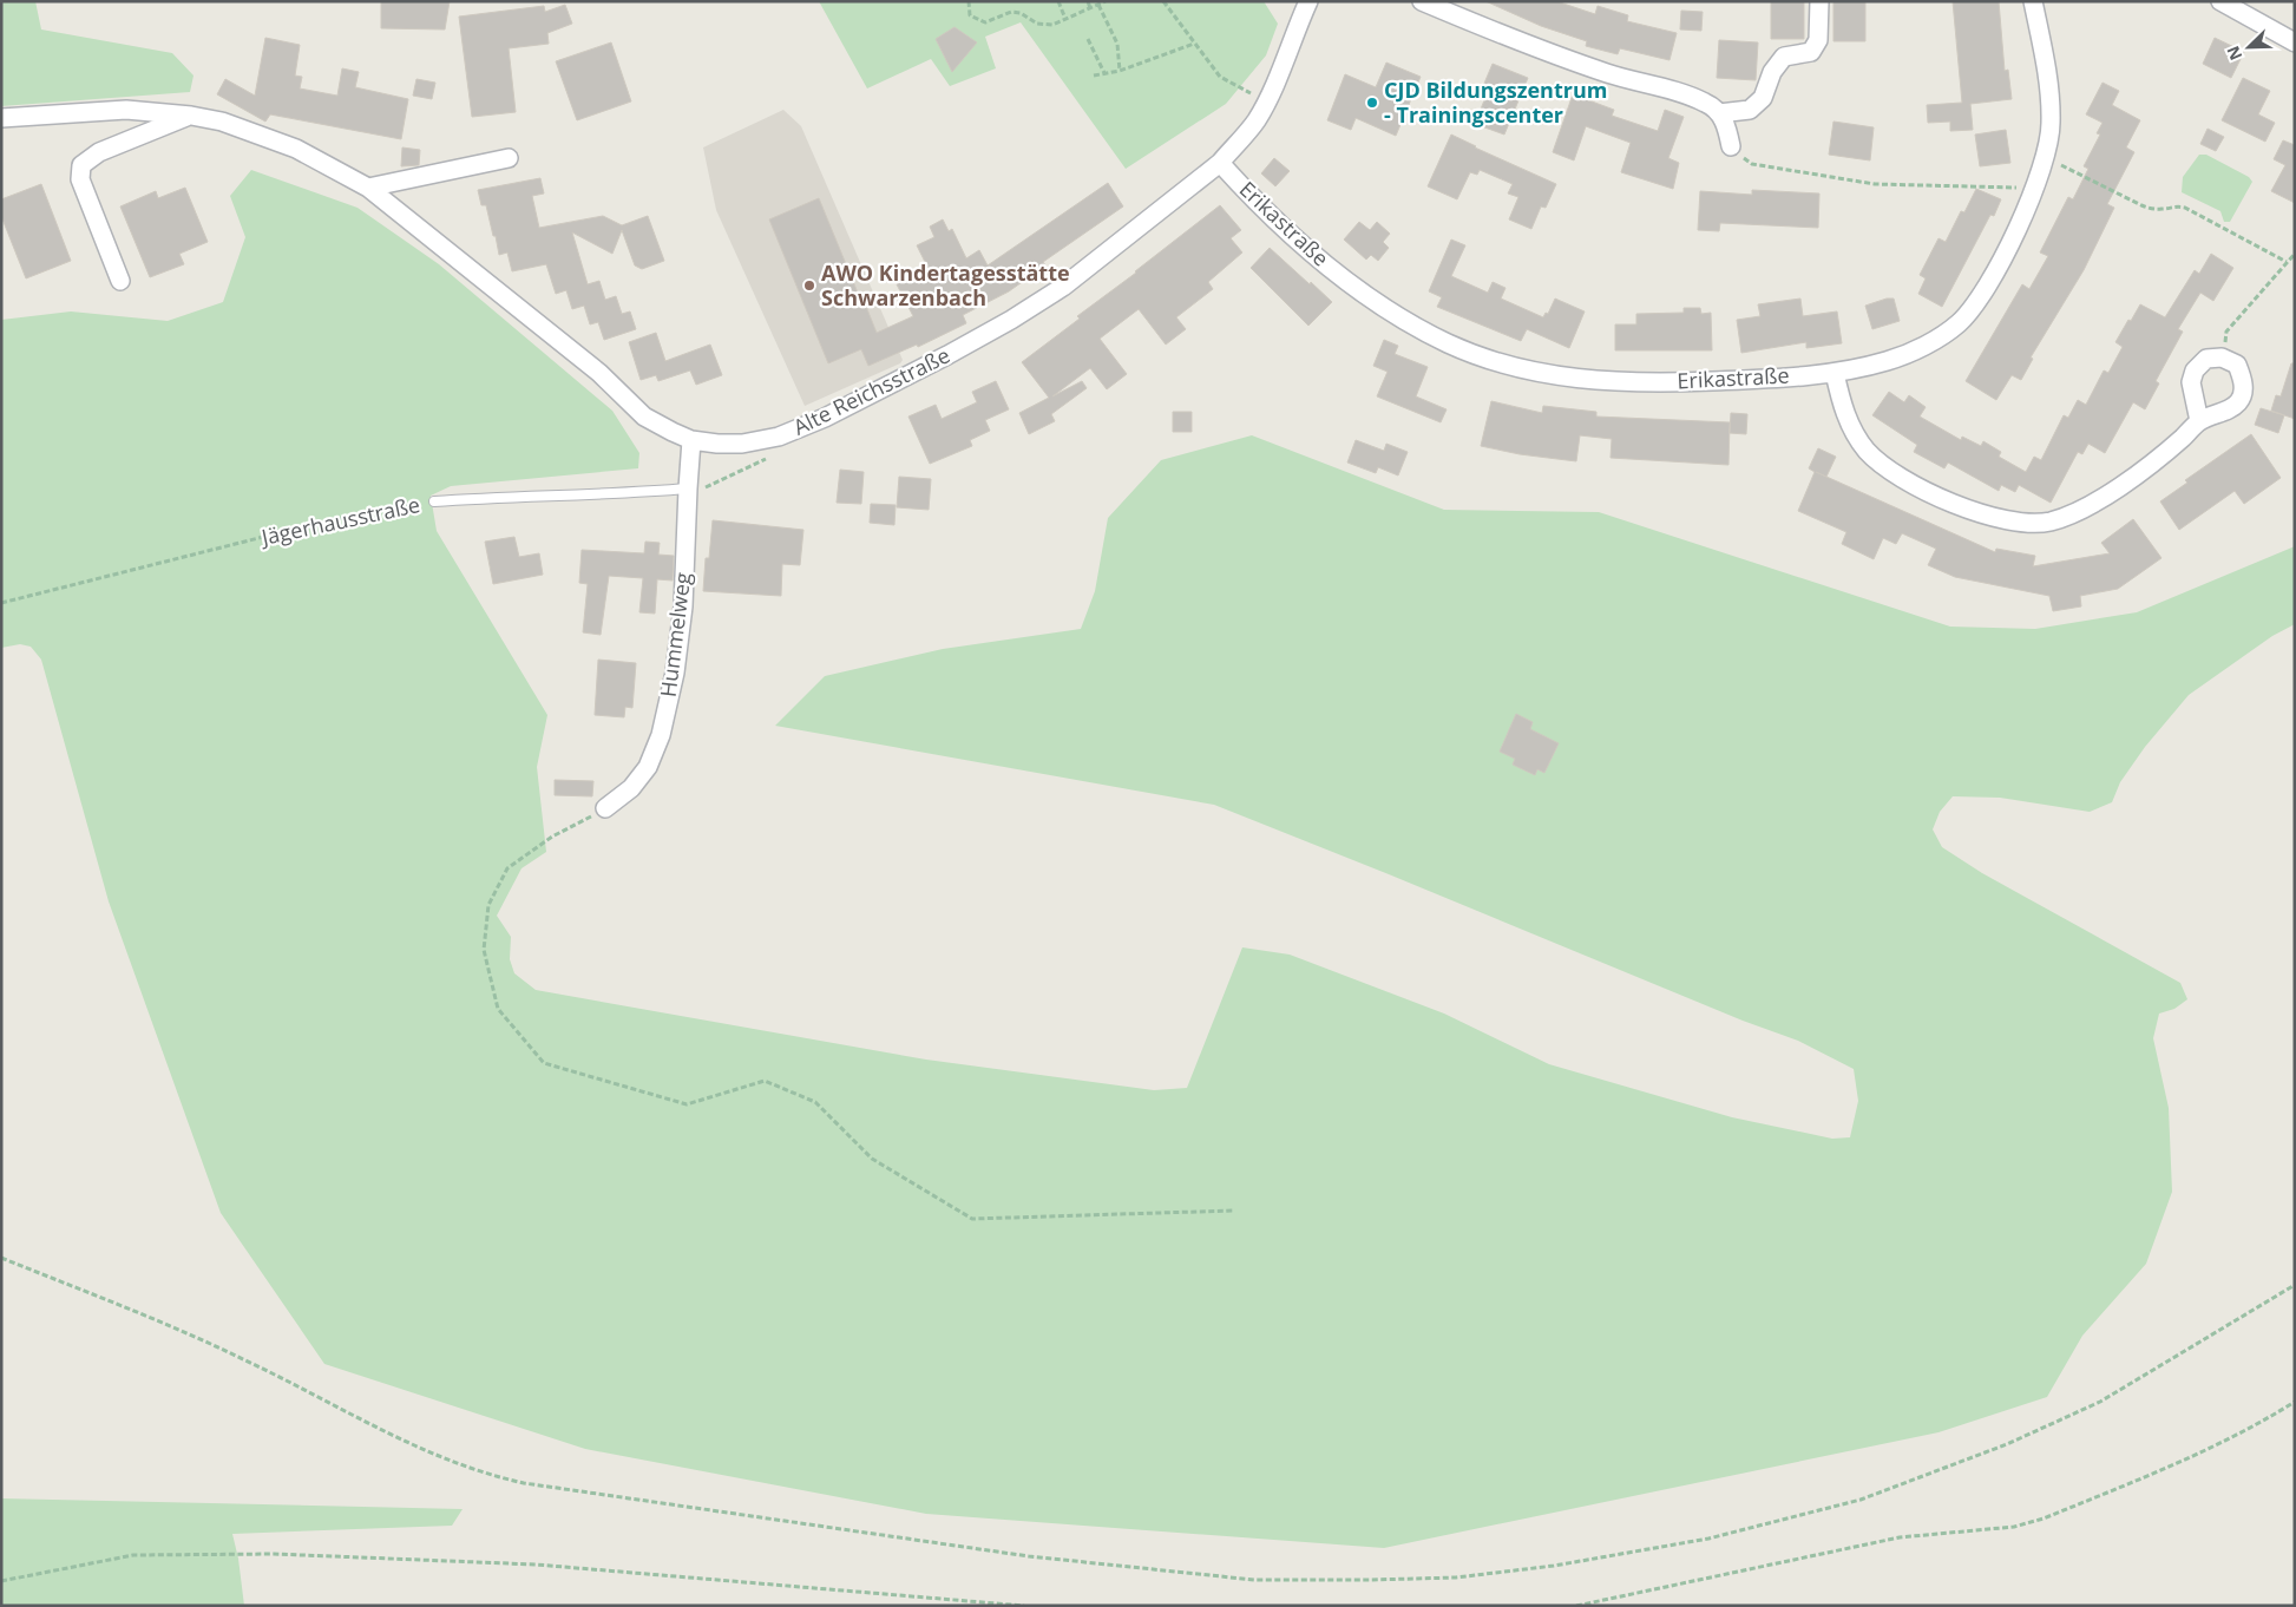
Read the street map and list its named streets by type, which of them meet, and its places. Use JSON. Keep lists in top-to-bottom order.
{
  "streets": {
    "street": ["Erikastraße", "Alte Reichsstraße", "Hummelweg"],
    "lane": ["Jägerhausstraße"]
  },
  "crossings": [
    ["Erikastraße", "Alte Reichsstraße"],
    ["Alte Reichsstraße", "Hummelweg"],
    ["Jägerhausstraße", "Hummelweg"]
  ],
  "places": ["CJD Bildungszentrum - Trainingscenter", "AWO Kindertagesstätte Schwarzenbach"],
  "north": "bottom left"
}
